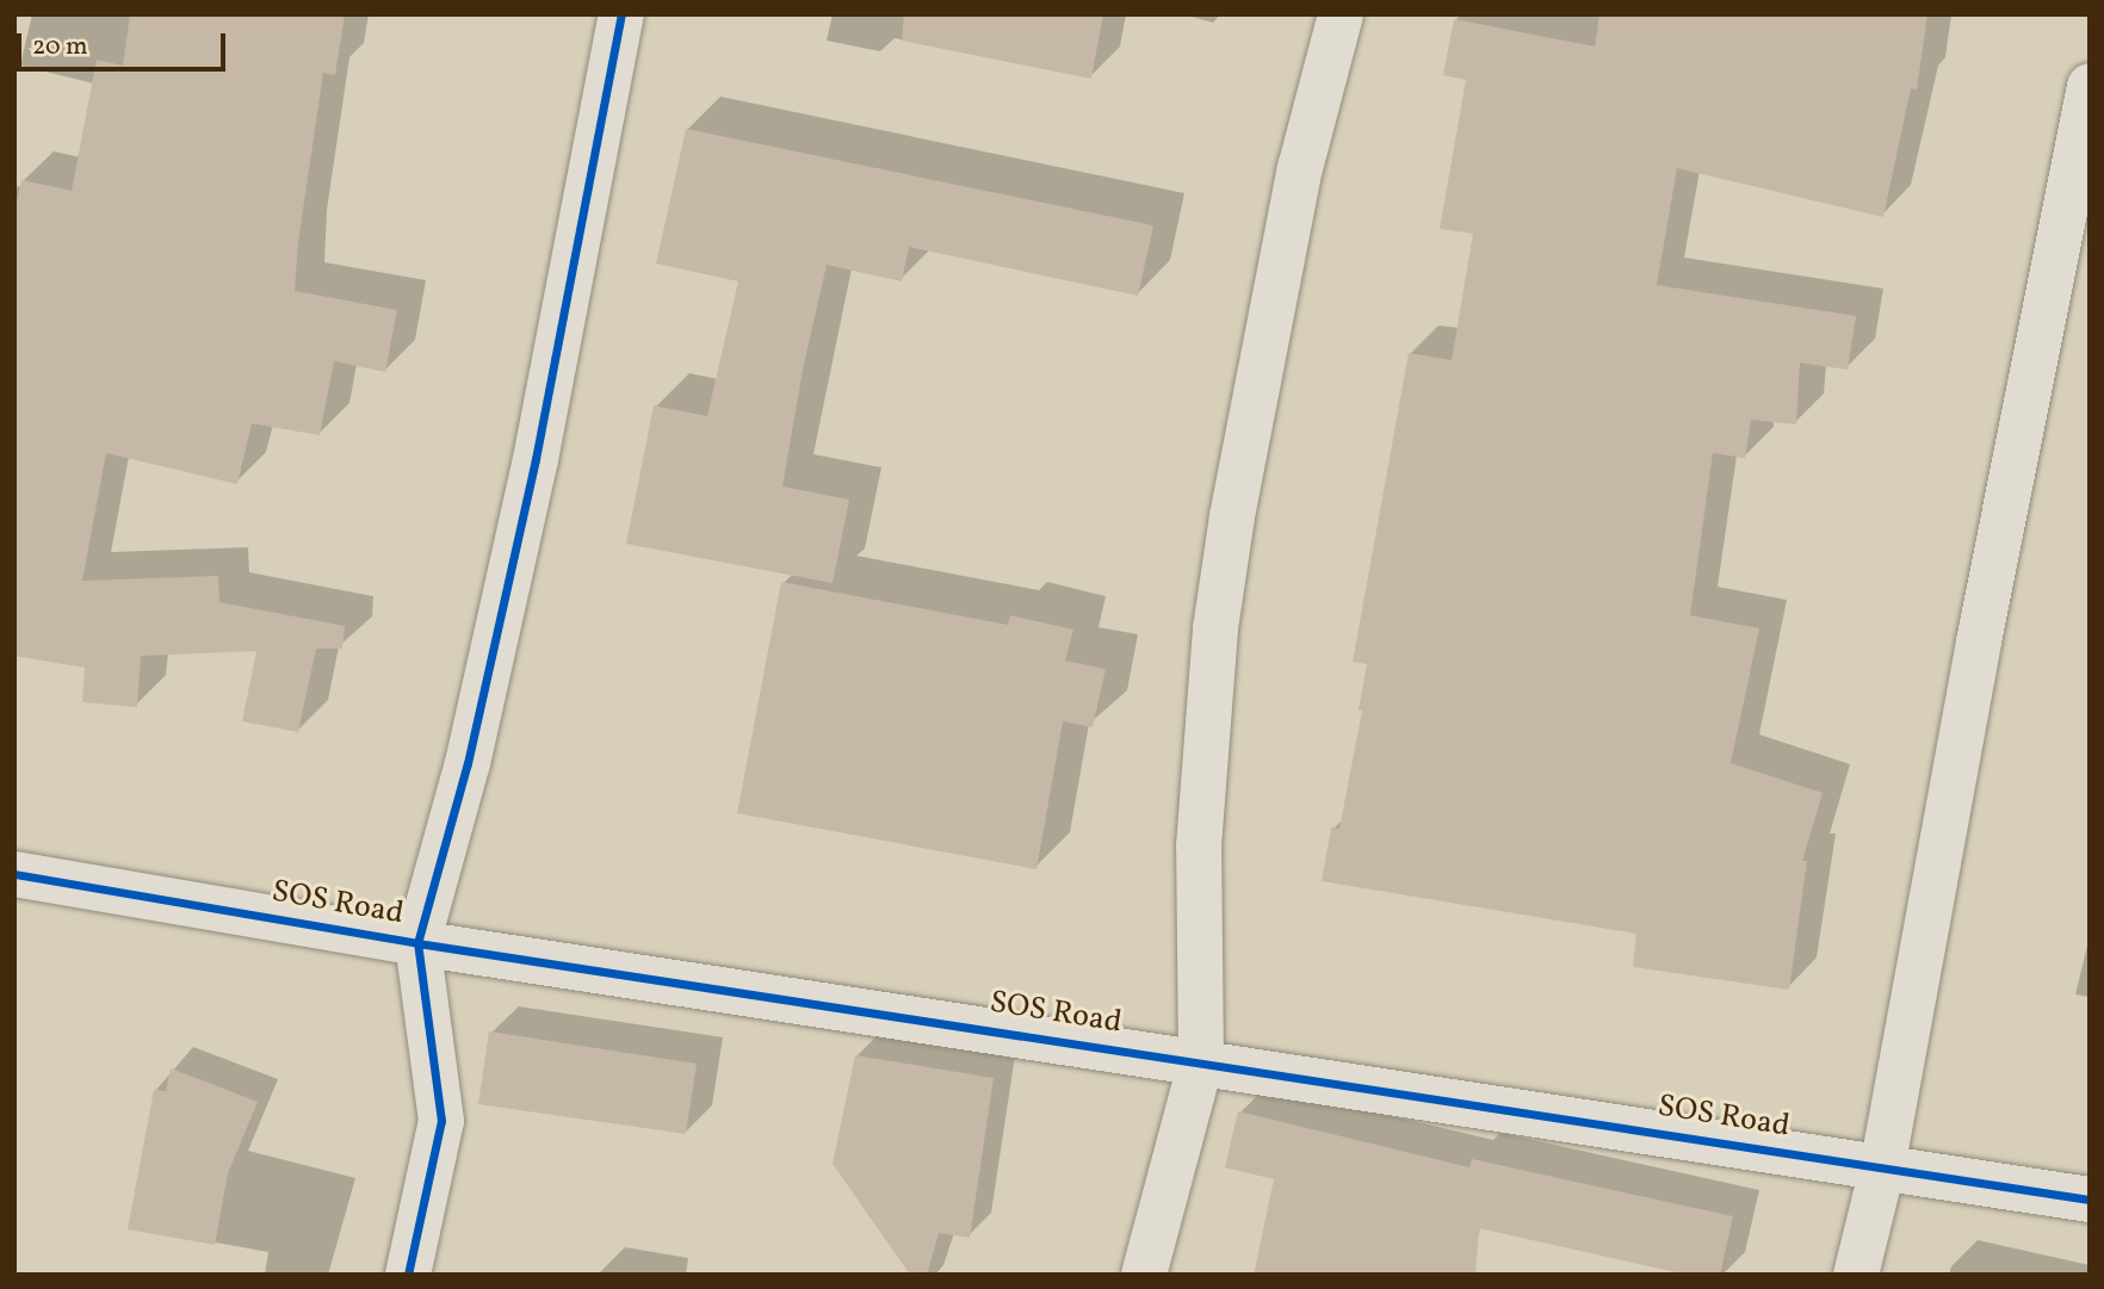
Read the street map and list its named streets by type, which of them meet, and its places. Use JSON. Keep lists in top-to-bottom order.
{
  "streets": {
    "street": ["SOS Road"]
  },
  "scale_bar": "20 m"
}
